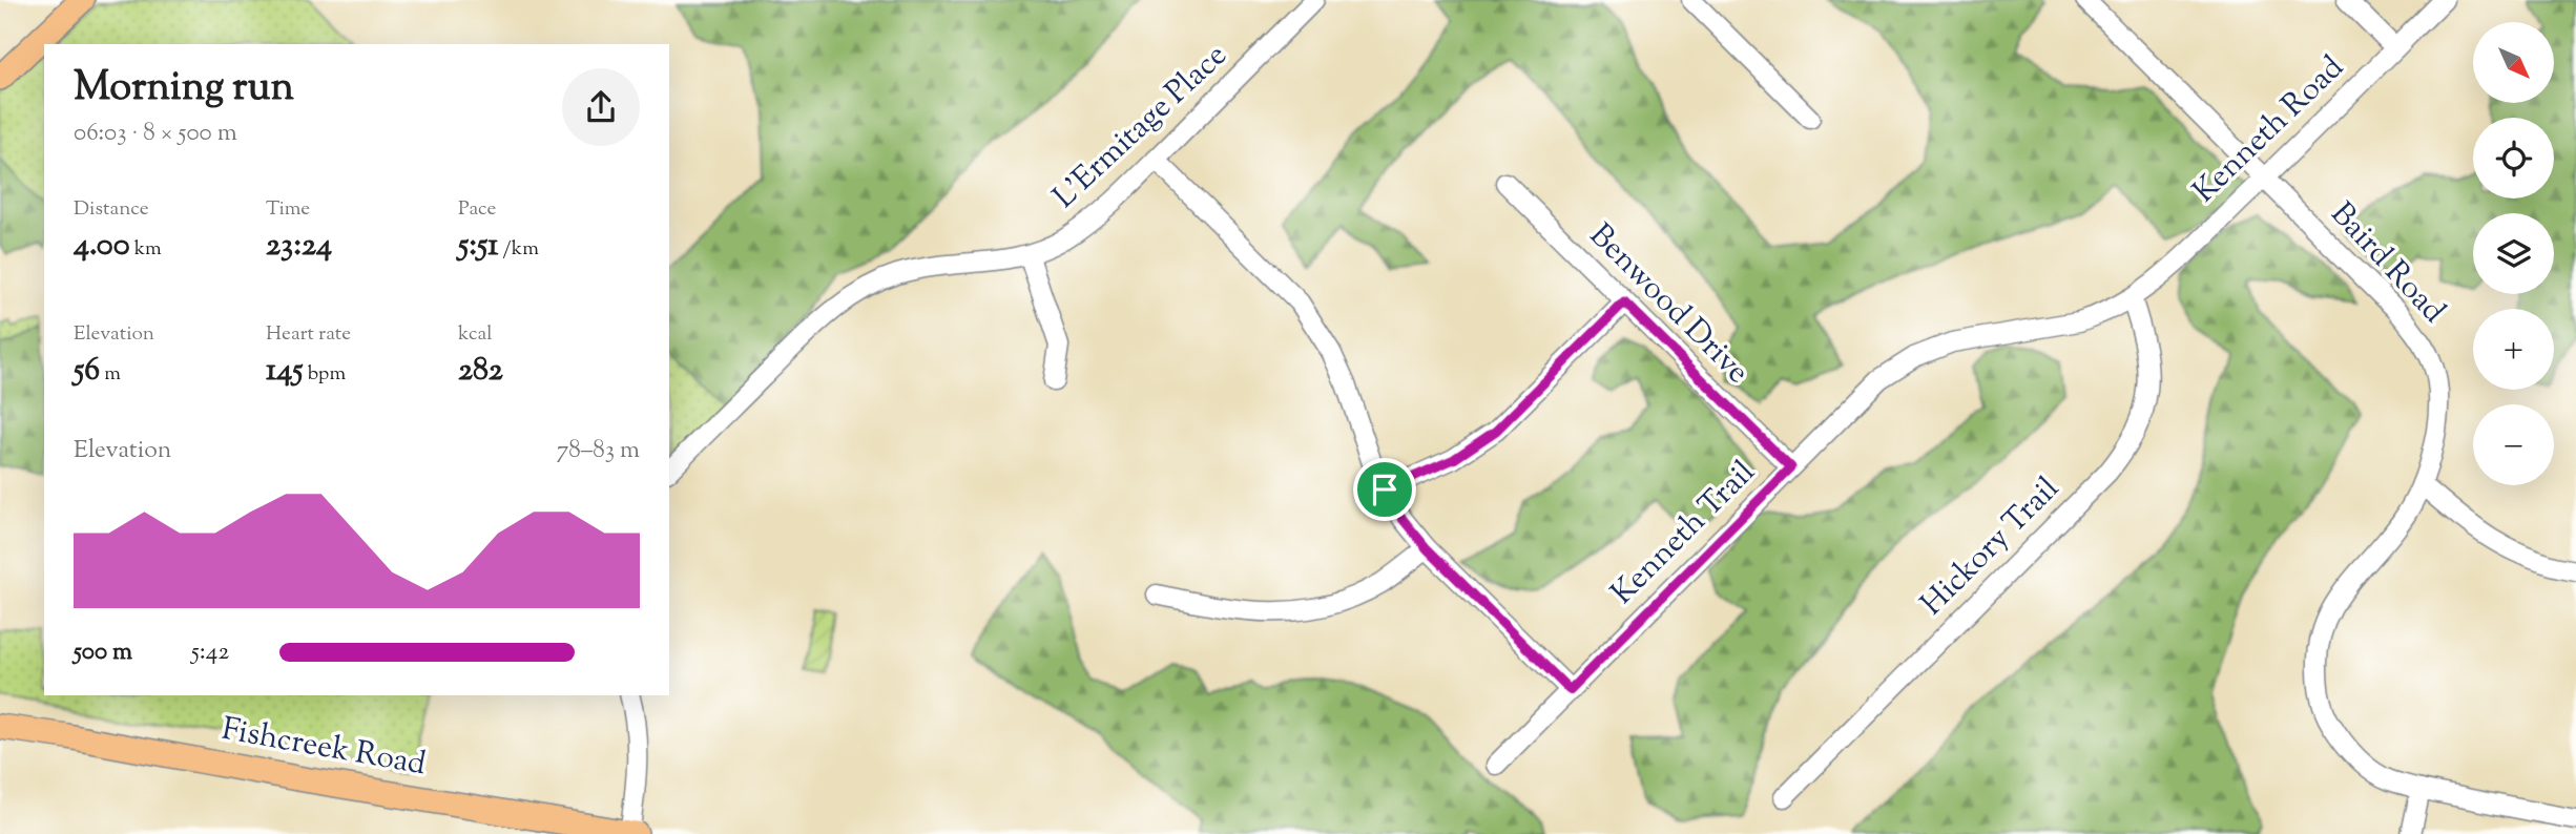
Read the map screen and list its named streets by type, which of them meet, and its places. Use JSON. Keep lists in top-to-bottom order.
{
  "streets": {
    "main road": ["Fishcreek Road"],
    "street": [
      "L'Ermitage Place",
      "Kenneth Road",
      "Baird Road",
      "Benwood Drive",
      "Kenneth Trail",
      "Hickory Trail"
    ]
  },
  "crossings": [
    ["Kenneth Road", "Baird Road"],
    ["Kenneth Road", "Kenneth Trail"],
    ["Kenneth Road", "Hickory Trail"],
    ["Benwood Drive", "Kenneth Trail"],
    ["Kenneth Trail", "Hickory Trail"]
  ],
  "north": "bottom right",
  "page": {
    "map_buttons": ["+", "−"],
    "heading": ["Morning run", "06:03 · 8 × 500 m"],
    "stats": [
      ["Distance", "4.00 km"],
      ["Time", "23:24"],
      ["Pace", "5:51 /km"],
      ["Elevation", "56 m"],
      ["Heart rate", "145 bpm"],
      ["kcal", "282"]
    ],
    "chart": ["Elevation", "78–83 m"],
    "list": [
      {
        "name": "500 m",
        "note": "5:42"
      }
    ]
  }
}
